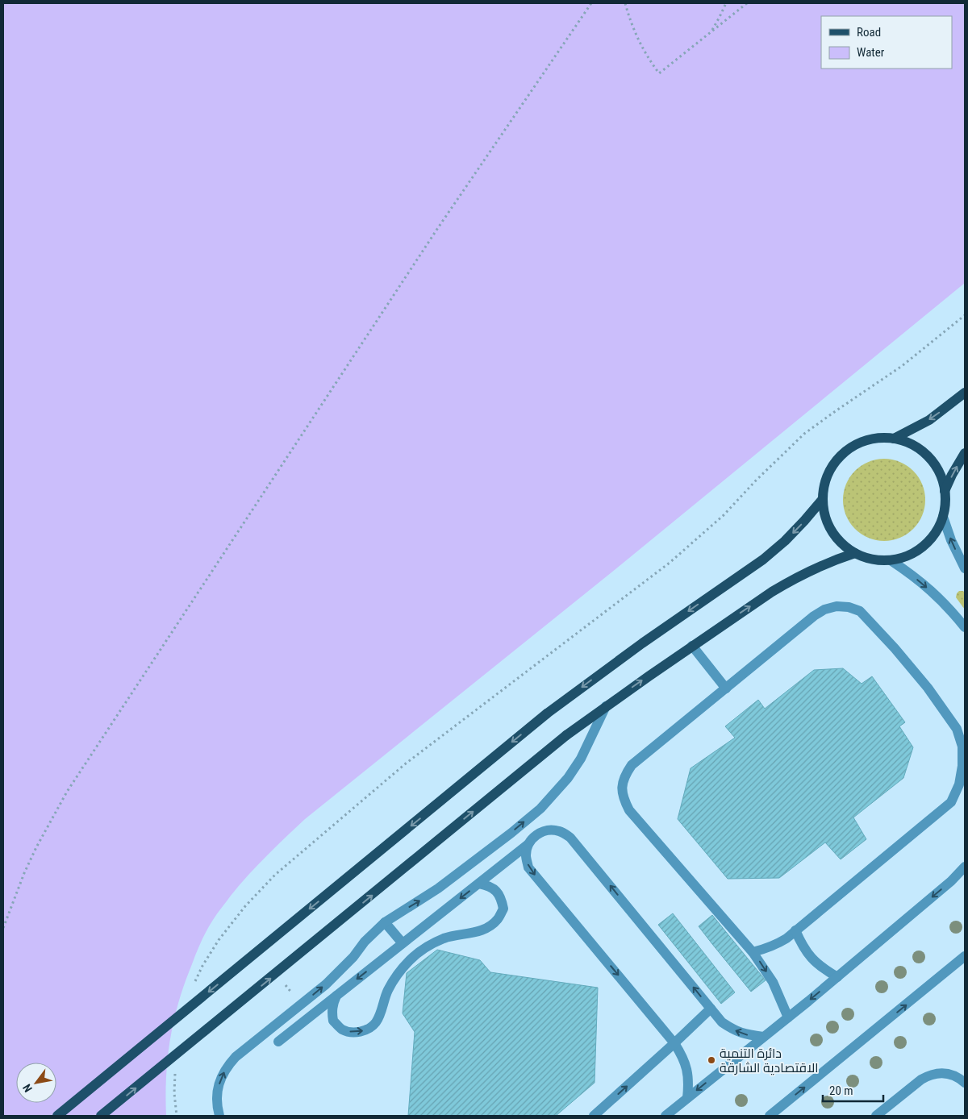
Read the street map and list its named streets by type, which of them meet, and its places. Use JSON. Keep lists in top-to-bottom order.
{
  "places": ["دائرة التنمية الاقتصادية الشارقة"],
  "legend": ["Road", "Water"],
  "scale_bar": "20 m",
  "north": "bottom left"
}
